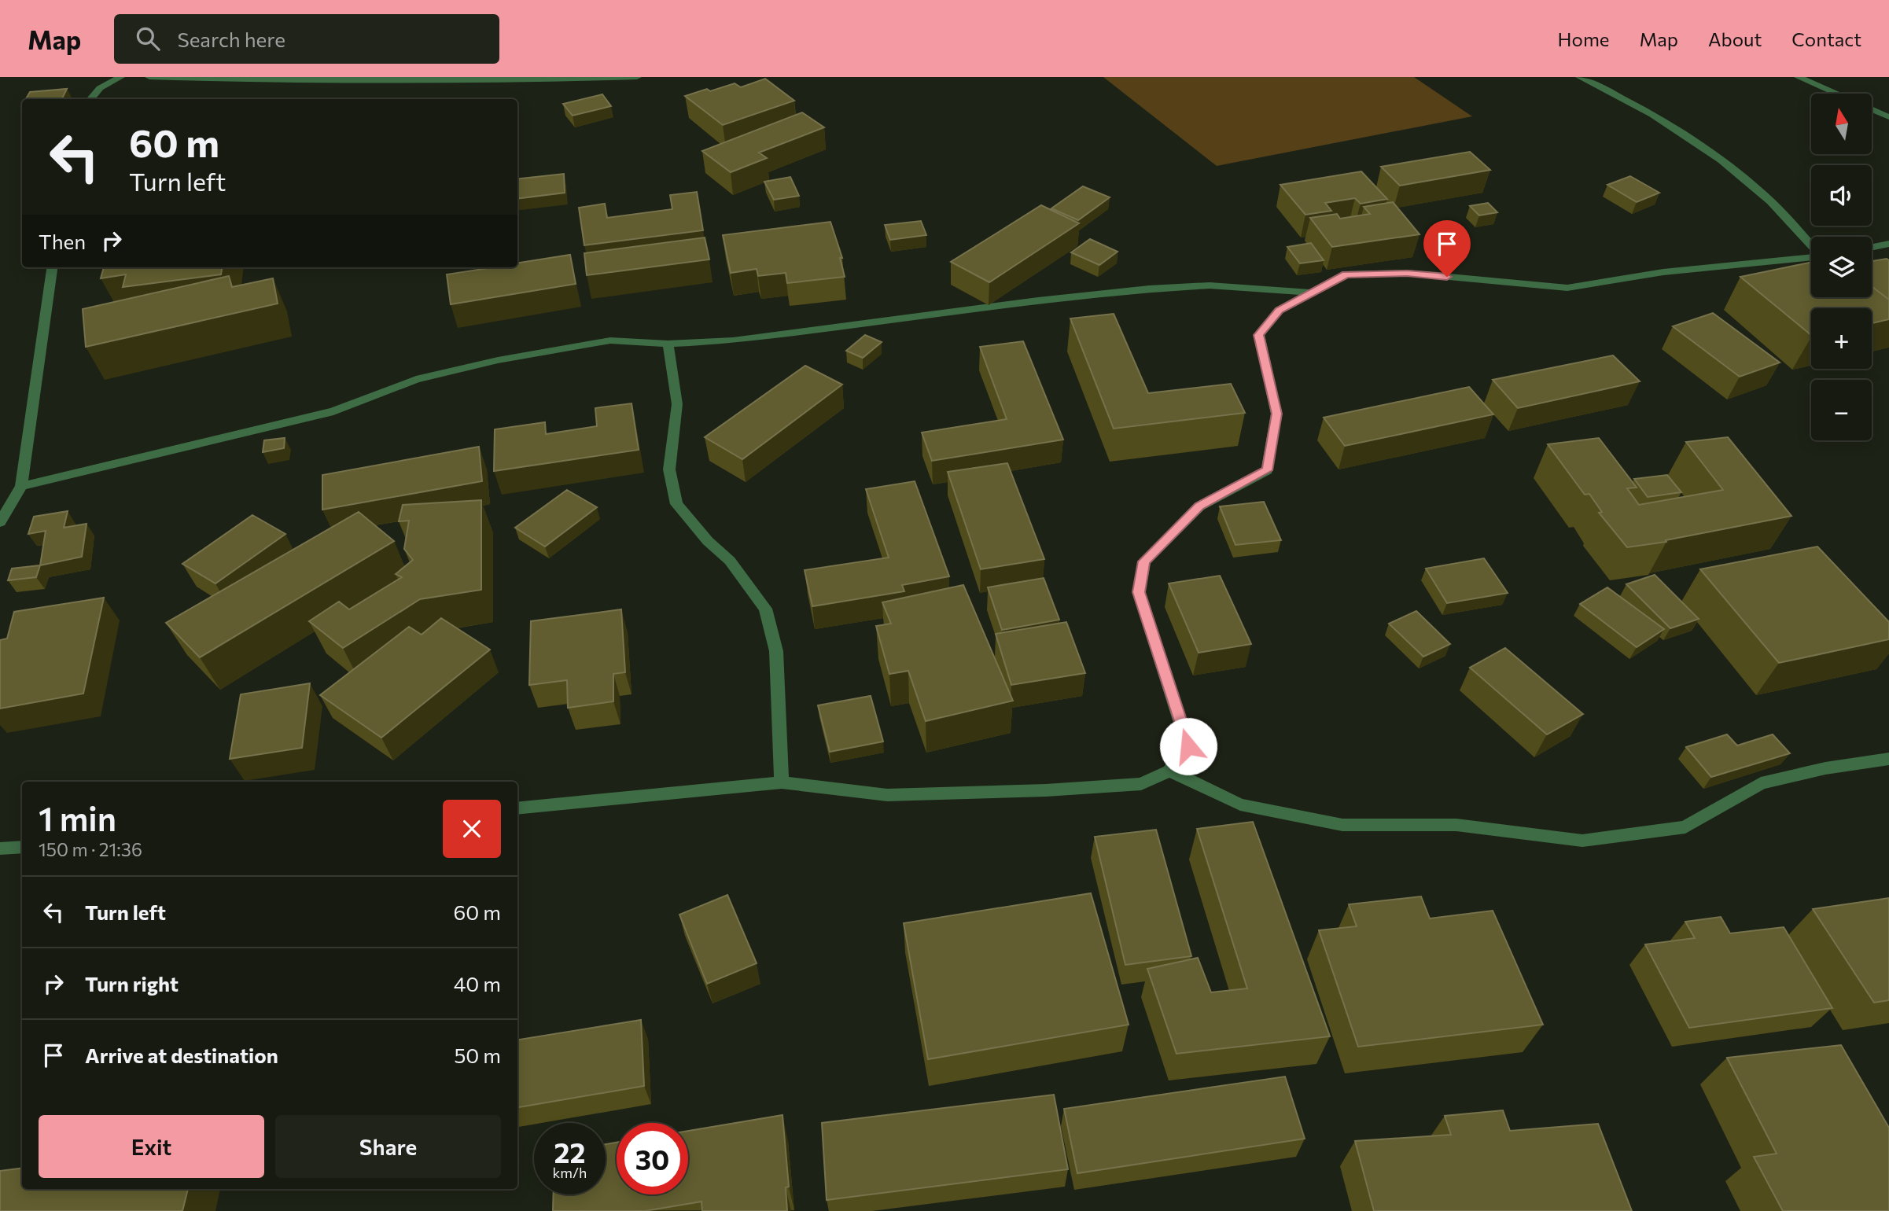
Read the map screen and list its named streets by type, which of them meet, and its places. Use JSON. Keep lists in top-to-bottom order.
{
  "north": "top",
  "page": {
    "header": "Map",
    "search": "Search here",
    "nav": [
      "Home",
      "Map",
      "About",
      "Contact"
    ],
    "map_buttons": ["+", "−"],
    "turn": ["60 m", "Turn left"],
    "then": "Then",
    "heading": ["1 min", "150 m · 21:36"],
    "list": [
      {
        "name": "Turn left",
        "value": "60 m"
      },
      {
        "name": "Turn right",
        "value": "40 m"
      },
      {
        "name": "Arrive at destination",
        "value": "50 m"
      }
    ],
    "buttons": ["Exit", "Share"],
    "speed": "22 km/h",
    "limit": "30"
  }
}
